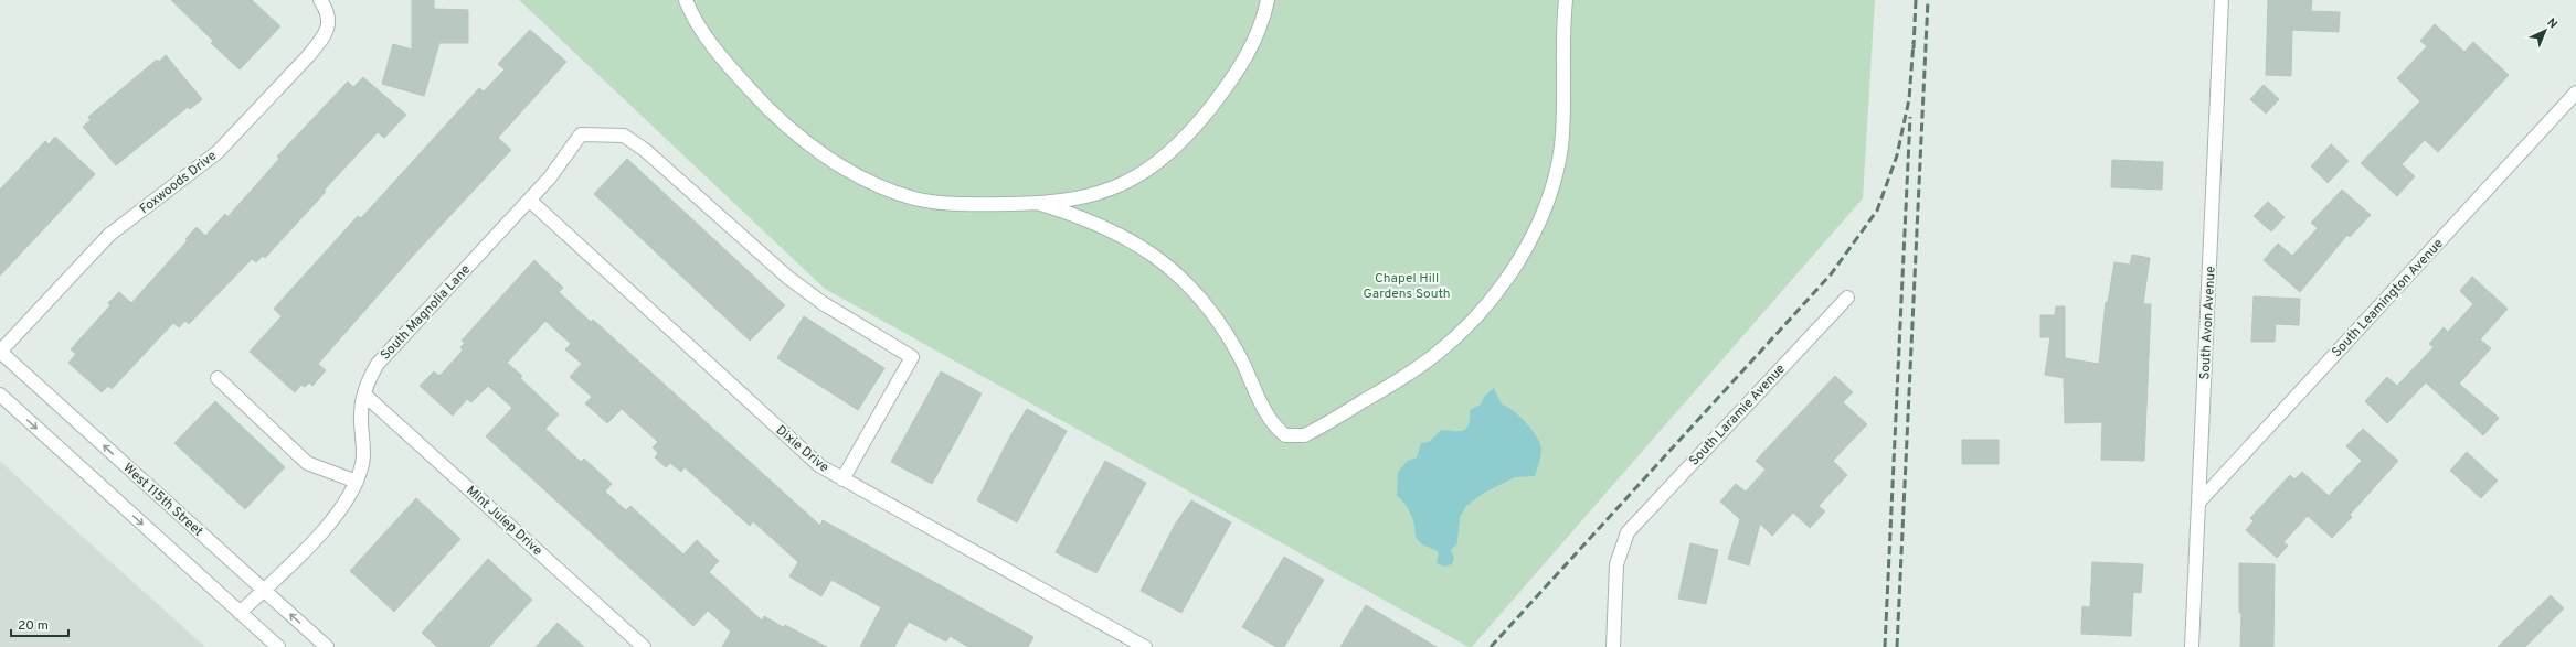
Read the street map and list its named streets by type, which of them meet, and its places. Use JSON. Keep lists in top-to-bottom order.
{
  "streets": {
    "street": [
      "Foxwoods Drive",
      "South Leamington Avenue",
      "South Magnolia Lane",
      "South Avon Avenue",
      "South Laramie Avenue",
      "Dixie Drive",
      "West 115th Street",
      "Mint Julep Drive"
    ]
  },
  "crossings": [
    ["Foxwoods Drive", "West 115th Street"],
    ["South Leamington Avenue", "South Avon Avenue"],
    ["South Magnolia Lane", "Dixie Drive"],
    ["South Magnolia Lane", "West 115th Street"],
    ["South Magnolia Lane", "Mint Julep Drive"]
  ],
  "parks": ["Chapel Hill Gardens South"],
  "scale_bar": "20 m",
  "north": "top right"
}
